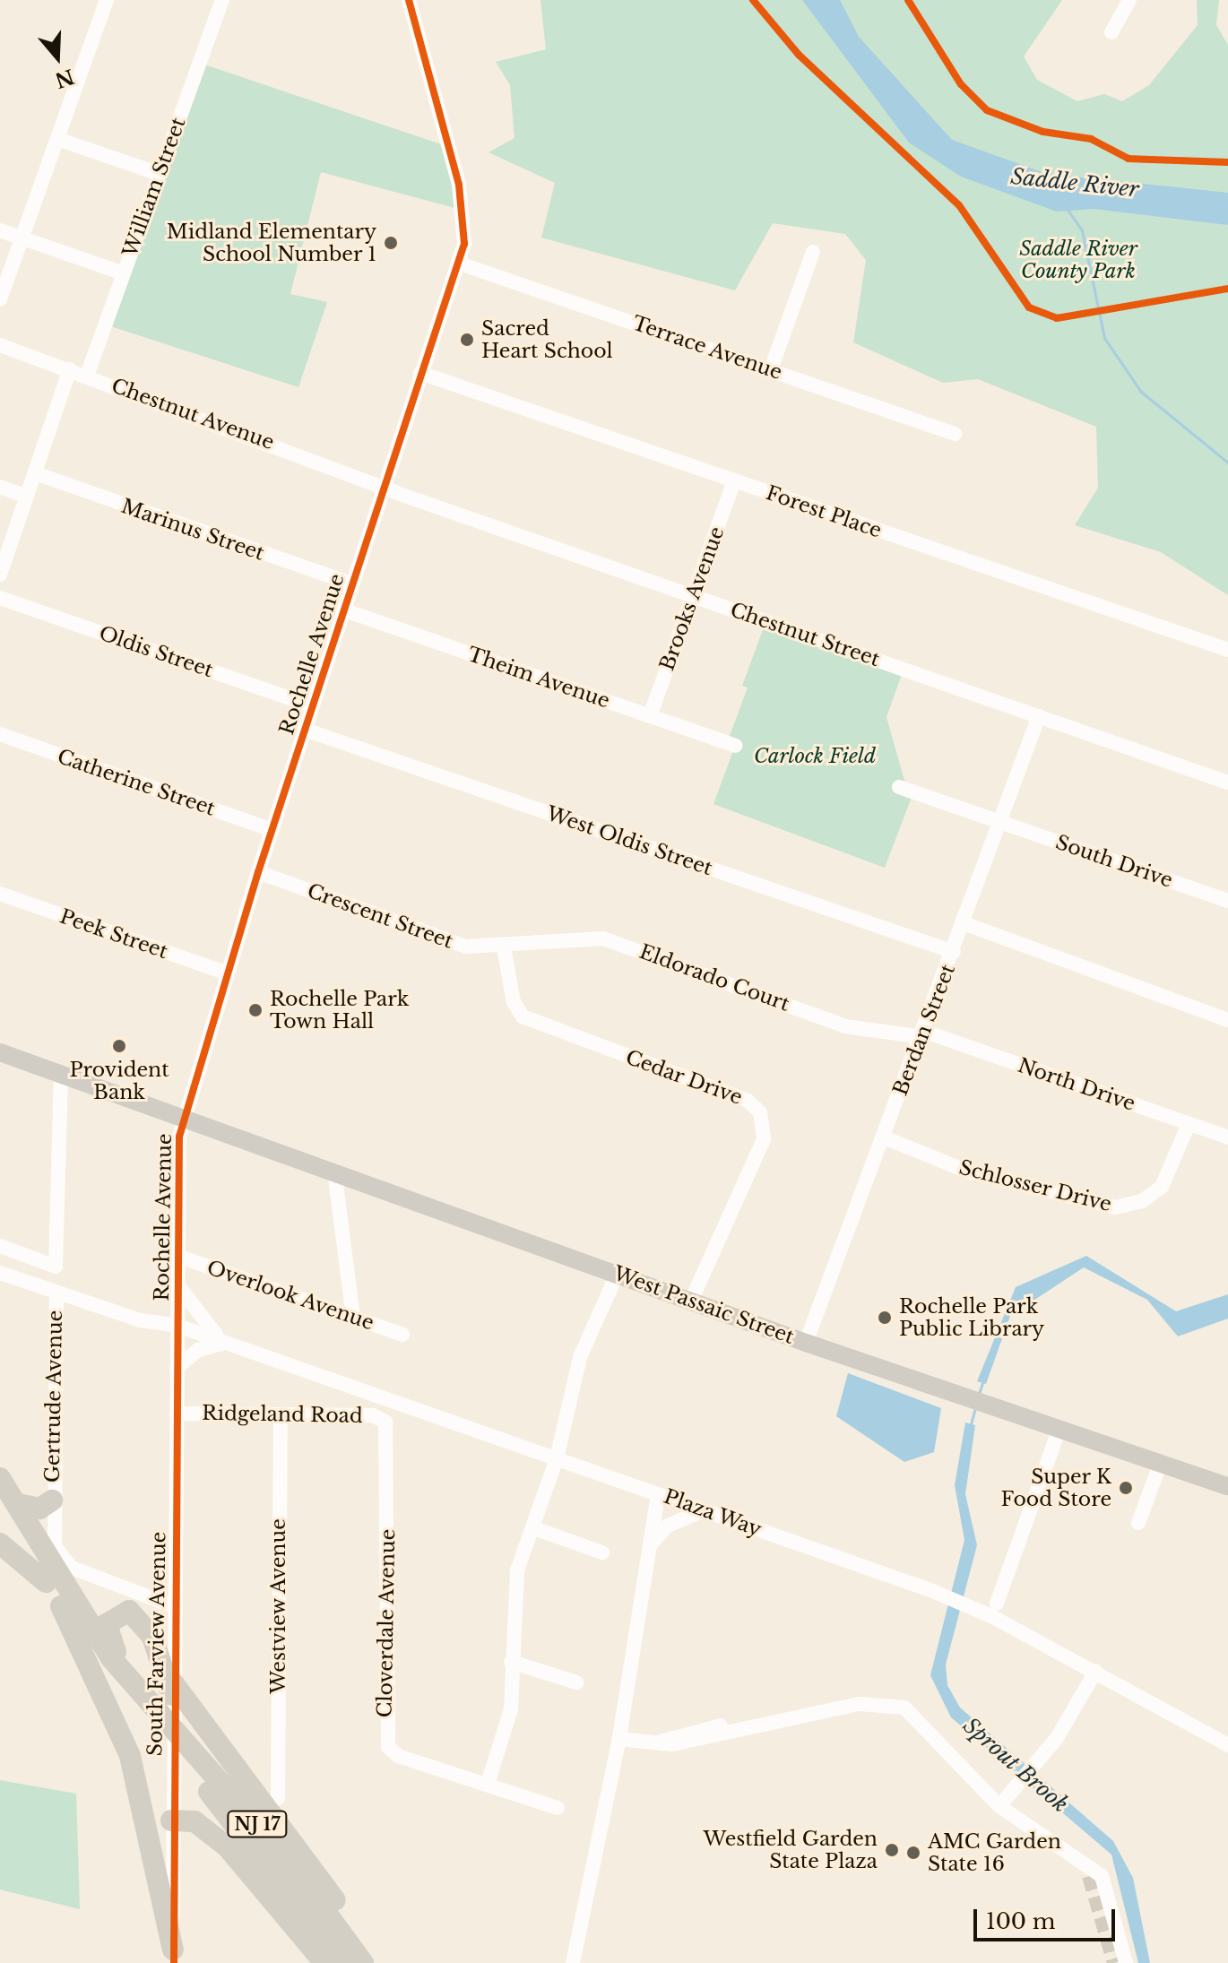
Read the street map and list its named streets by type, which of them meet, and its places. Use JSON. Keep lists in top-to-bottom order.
{
  "streets": {
    "highway": ["NJ 17"],
    "main road": ["West Passaic Street"],
    "street": [
      "William Street",
      "Terrace Avenue",
      "Chestnut Avenue",
      "Forest Place",
      "Marinus Street",
      "Brooks Avenue",
      "Chestnut Street",
      "Oldis Street",
      "Rochelle Avenue",
      "Theim Avenue",
      "Catherine Street",
      "West Oldis Street",
      "South Drive",
      "Crescent Street",
      "Peek Street",
      "Eldorado Court",
      "Berdan Street",
      "Cedar Drive",
      "North Drive",
      "Schlosser Drive",
      "Overlook Avenue",
      "Gertrude Avenue",
      "Ridgeland Road",
      "Plaza Way",
      "Westview Avenue",
      "Cloverdale Avenue",
      "South Farview Avenue"
    ]
  },
  "crossings": [
    ["William Street", "Chestnut Avenue"],
    ["Terrace Avenue", "Rochelle Avenue"],
    ["Chestnut Avenue", "Chestnut Street"],
    ["Chestnut Avenue", "Rochelle Avenue"],
    ["Forest Place", "Brooks Avenue"],
    ["Forest Place", "Rochelle Avenue"],
    ["Marinus Street", "Rochelle Avenue"],
    ["Brooks Avenue", "Chestnut Street"],
    ["Brooks Avenue", "Theim Avenue"],
    ["Chestnut Street", "Rochelle Avenue"],
    ["Chestnut Street", "Berdan Street"],
    ["Oldis Street", "Rochelle Avenue"],
    ["Rochelle Avenue", "Theim Avenue"],
    ["Rochelle Avenue", "Catherine Street"],
    ["Rochelle Avenue", "West Oldis Street"],
    ["Rochelle Avenue", "Crescent Street"],
    ["Rochelle Avenue", "Peek Street"],
    ["Rochelle Avenue", "Overlook Avenue"],
    ["Rochelle Avenue", "West Passaic Street"],
    ["Rochelle Avenue", "Plaza Way"],
    ["Rochelle Avenue", "South Farview Avenue"],
    ["West Oldis Street", "Berdan Street"],
    ["South Drive", "Berdan Street"],
    ["Crescent Street", "Eldorado Court"],
    ["Crescent Street", "Cedar Drive"],
    ["Eldorado Court", "Berdan Street"],
    ["Eldorado Court", "Cedar Drive"],
    ["Eldorado Court", "North Drive"],
    ["Berdan Street", "North Drive"],
    ["Berdan Street", "Schlosser Drive"],
    ["Berdan Street", "West Passaic Street"],
    ["Cedar Drive", "West Passaic Street"],
    ["North Drive", "Schlosser Drive"],
    ["Gertrude Avenue", "Plaza Way"],
    ["Ridgeland Road", "Westview Avenue"],
    ["Ridgeland Road", "Cloverdale Avenue"],
    ["Ridgeland Road", "South Farview Avenue"],
    ["Plaza Way", "South Farview Avenue"]
  ],
  "water": ["Saddle River", "Sprout Brook"],
  "parks": ["Saddle River County Park", "Carlock Field"],
  "places": [
    "Midland Elementary School Number 1",
    "Sacred Heart School",
    "Rochelle Park Town Hall",
    "Provident Bank",
    "Rochelle Park Public Library",
    "Super K Food Store",
    "Westfield Garden State Plaza",
    "AMC Garden State 16"
  ],
  "scale_bar": "100 m",
  "north": "bottom"
}
